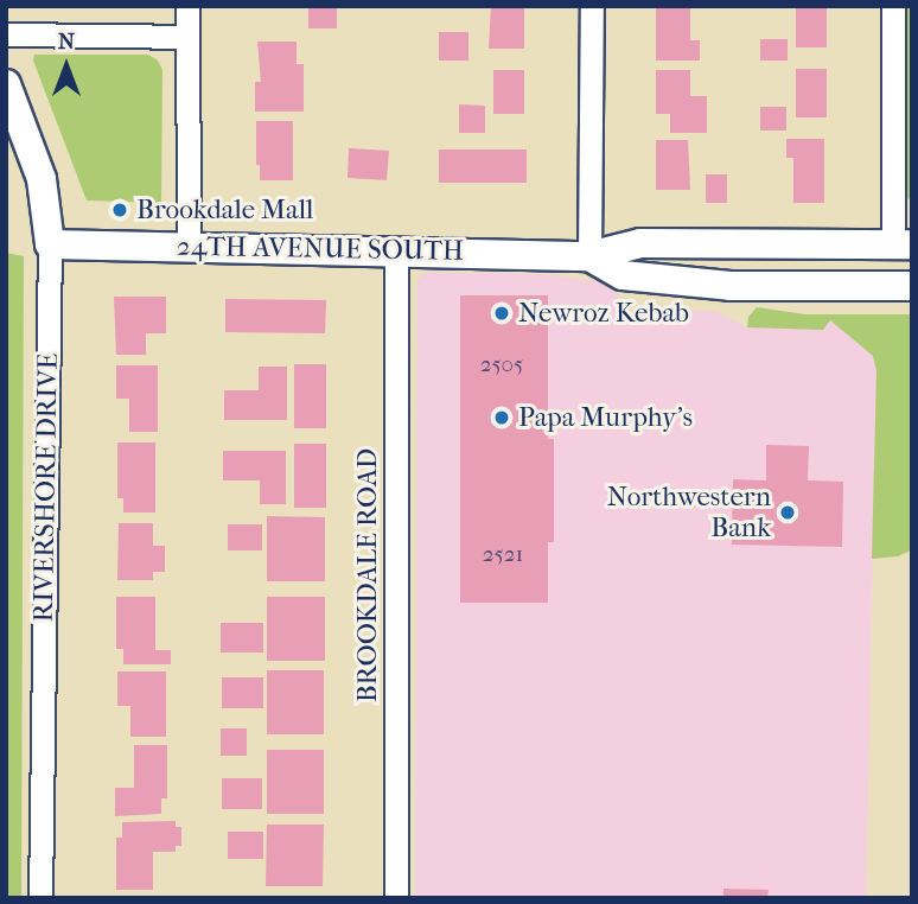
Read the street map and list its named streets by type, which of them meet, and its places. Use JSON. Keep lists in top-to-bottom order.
{
  "streets": {
    "street": ["24TH AVENUE SOUTH", "RIVERSHORE DRIVE", "BROOKDALE ROAD"]
  },
  "crossings": [
    ["24TH AVENUE SOUTH", "RIVERSHORE DRIVE"],
    ["24TH AVENUE SOUTH", "BROOKDALE ROAD"]
  ],
  "places": [
    "Brookdale Mall",
    "Newroz Kebab",
    "Papa Murphy's",
    "Northwestern Bank"
  ],
  "house_numbers": ["2505", "2521"],
  "north": "top"
}
